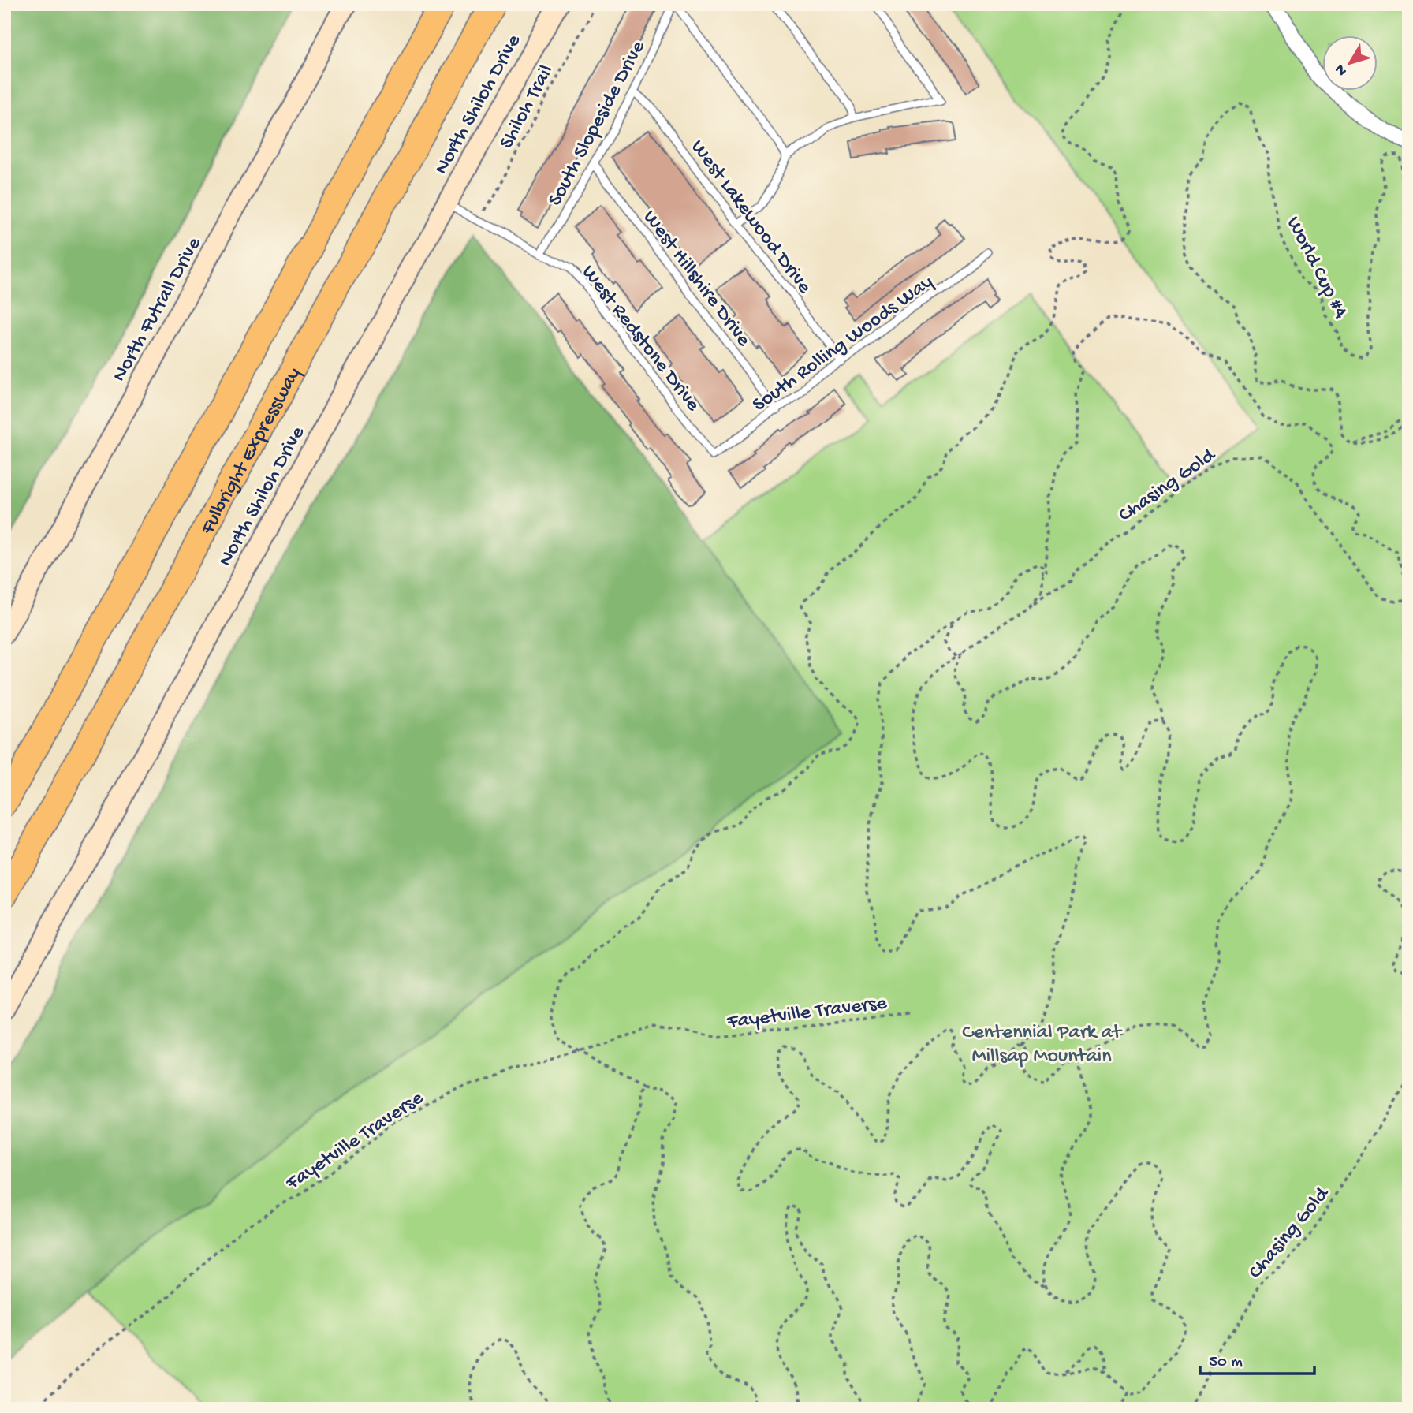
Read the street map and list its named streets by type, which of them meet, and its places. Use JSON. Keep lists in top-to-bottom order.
{
  "streets": {
    "highway": ["Fulbright Expressway"],
    "main road": ["North Shiloh Drive", "North Futrall Drive"],
    "lane": [
      "South Slopeside Drive",
      "West Lakewood Drive",
      "West Hillshire Drive",
      "West Redstone Drive",
      "South Rolling Woods Way"
    ],
    "path": [
      "Shiloh Trail",
      "World Cup #4",
      "Chasing Gold",
      "Fayetville Traverse"
    ]
  },
  "crossings": [
    ["North Shiloh Drive", "West Redstone Drive"],
    ["Shiloh Trail", "West Redstone Drive"],
    ["South Slopeside Drive", "West Lakewood Drive"],
    ["South Slopeside Drive", "West Hillshire Drive"],
    ["South Slopeside Drive", "West Redstone Drive"],
    ["West Lakewood Drive", "South Rolling Woods Way"],
    ["West Hillshire Drive", "South Rolling Woods Way"],
    ["West Redstone Drive", "South Rolling Woods Way"]
  ],
  "parks": ["Centennial Park at Millsap Mountain"],
  "scale_bar": "50 m",
  "north": "bottom left"
}
